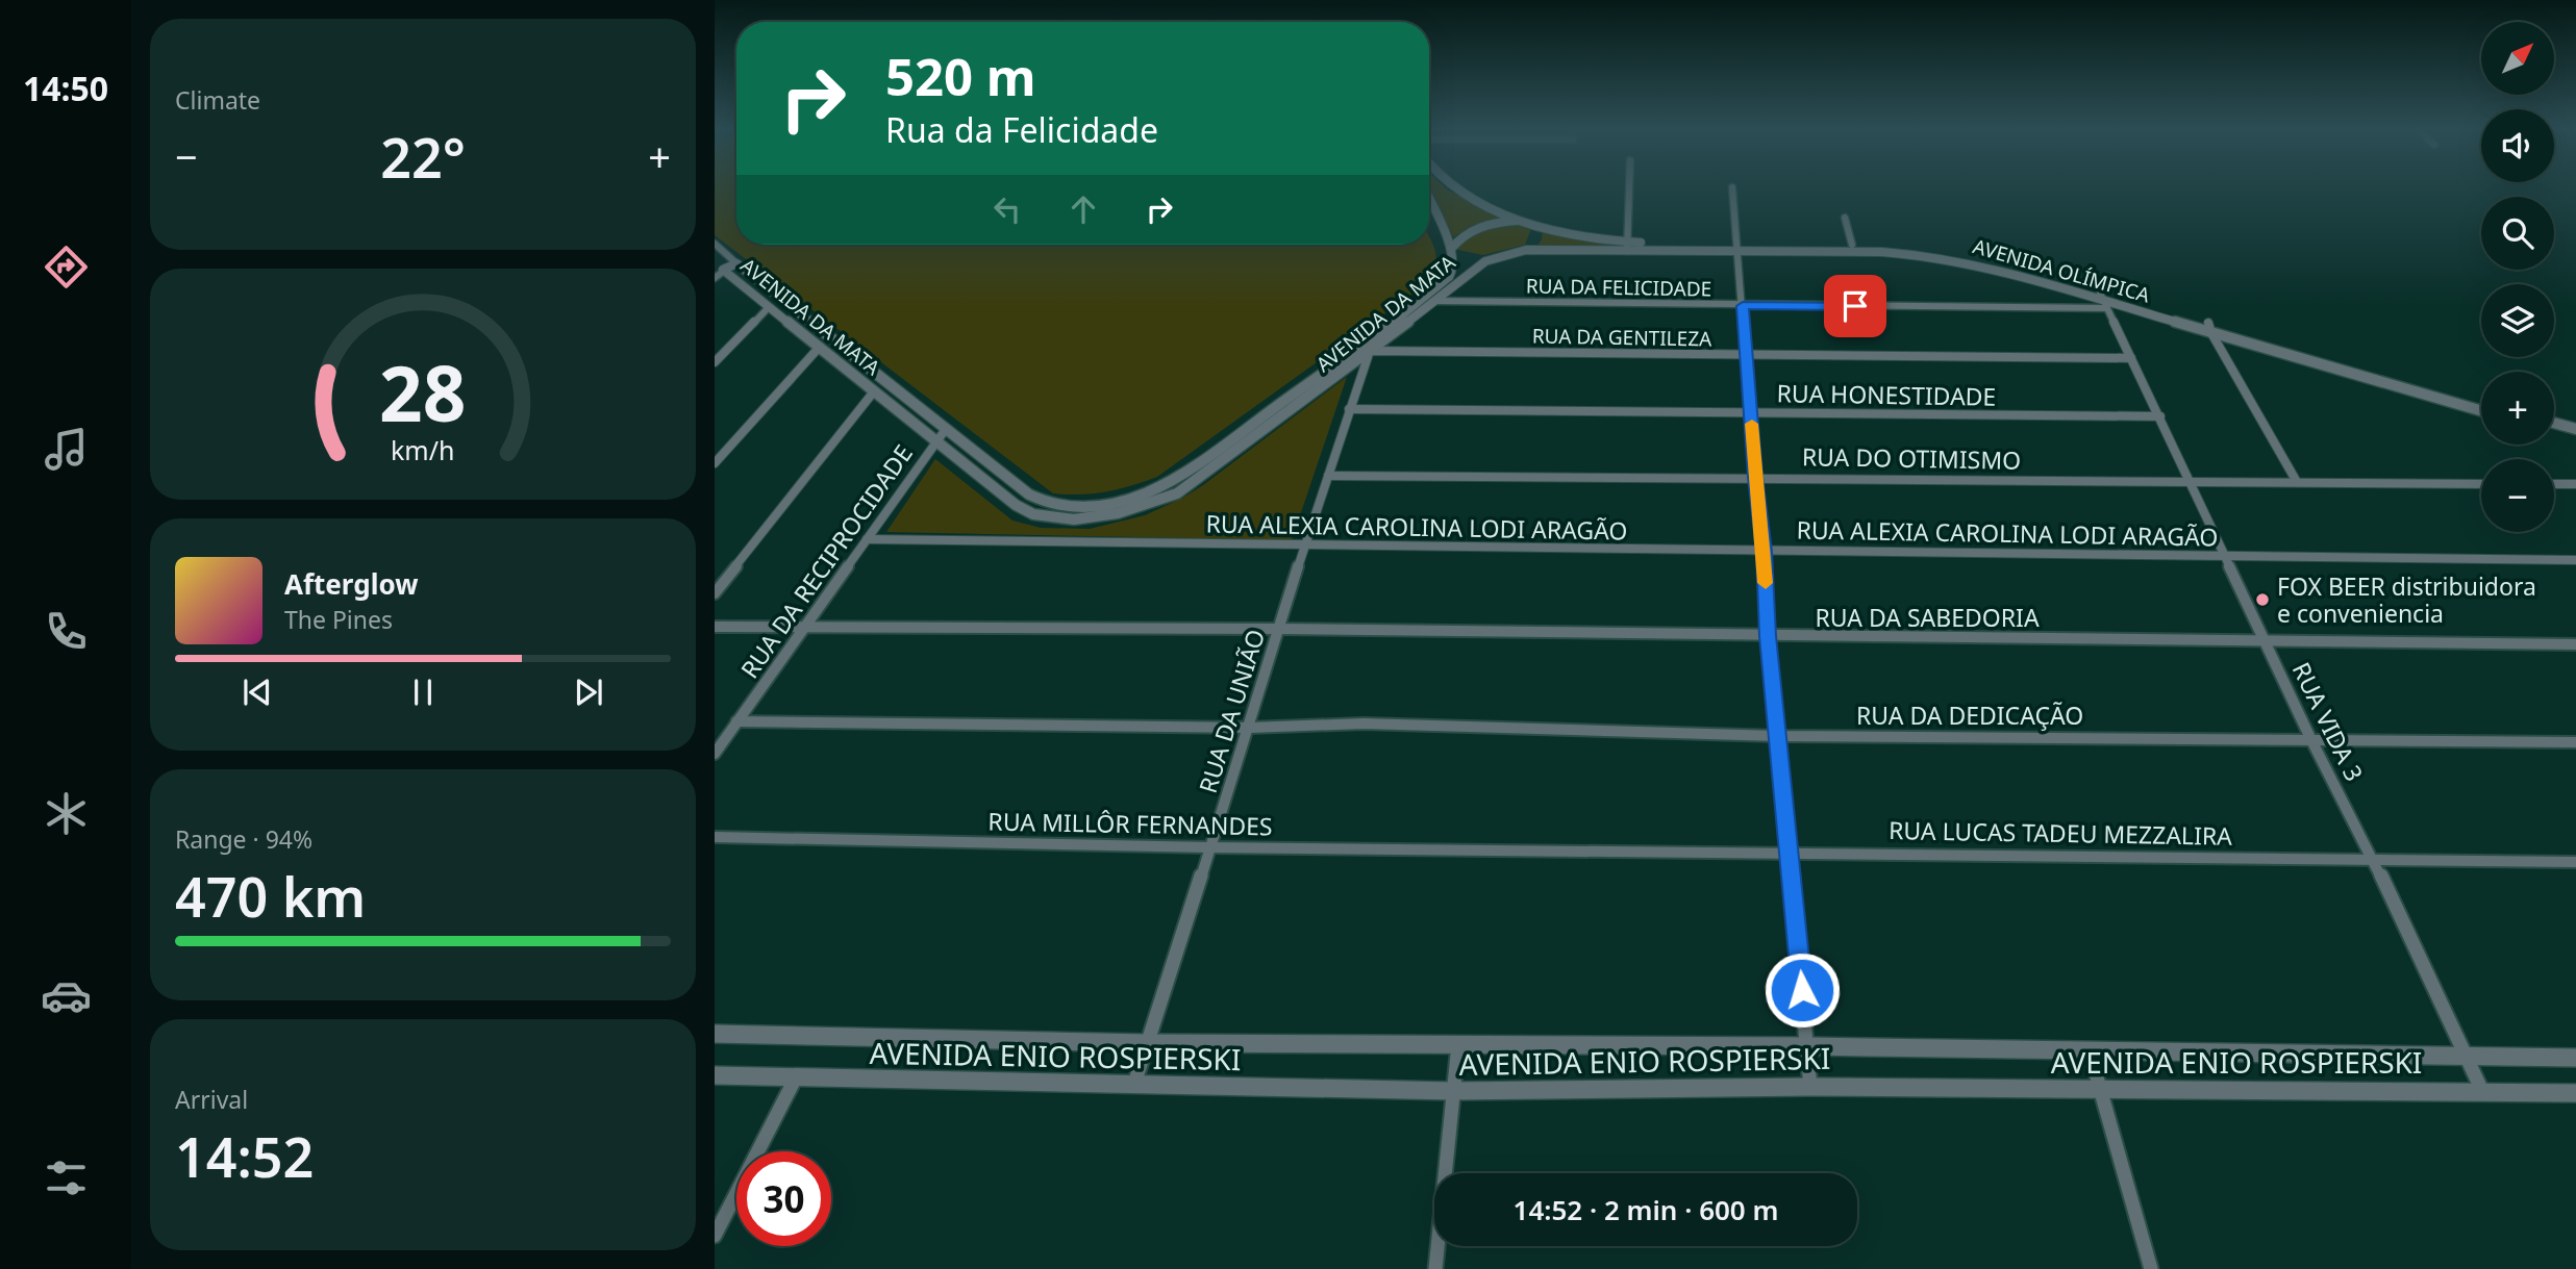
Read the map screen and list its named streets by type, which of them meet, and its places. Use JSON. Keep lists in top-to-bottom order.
{
  "streets": {
    "street": [
      "AVENIDA OLÍMPICA",
      "RUA DA FELICIDADE",
      "AVENIDA DA MATA",
      "RUA DA GENTILEZA",
      "RUA HONESTIDADE",
      "RUA DO OTIMISMO",
      "RUA ALEXIA CAROLINA LODI ARAGÃO",
      "RUA DA RECIPROCIDADE",
      "RUA DA SABEDORIA",
      "RUA DA UNIÃO",
      "RUA DA DEDICAÇÃO",
      "RUA VIDA 3",
      "RUA MILLÔR FERNANDES",
      "RUA LUCAS TADEU MEZZALIRA",
      "AVENIDA ENIO ROSPIERSKI"
    ]
  },
  "crossings": [
    ["AVENIDA OLÍMPICA", "RUA DA FELICIDADE"],
    ["AVENIDA OLÍMPICA", "AVENIDA DA MATA"],
    ["AVENIDA OLÍMPICA", "RUA VIDA 3"],
    ["RUA DA FELICIDADE", "AVENIDA DA MATA"],
    ["RUA DA FELICIDADE", "RUA VIDA 3"],
    ["AVENIDA DA MATA", "RUA DA GENTILEZA"],
    ["AVENIDA DA MATA", "RUA DA RECIPROCIDADE"],
    ["AVENIDA DA MATA", "RUA DA UNIÃO"],
    ["RUA DA GENTILEZA", "RUA DA UNIÃO"],
    ["RUA DA GENTILEZA", "RUA VIDA 3"],
    ["RUA HONESTIDADE", "RUA DA UNIÃO"],
    ["RUA HONESTIDADE", "RUA VIDA 3"],
    ["RUA DO OTIMISMO", "RUA DA UNIÃO"],
    ["RUA DO OTIMISMO", "RUA VIDA 3"],
    ["RUA ALEXIA CAROLINA LODI ARAGÃO", "RUA DA RECIPROCIDADE"],
    ["RUA ALEXIA CAROLINA LODI ARAGÃO", "RUA DA UNIÃO"],
    ["RUA ALEXIA CAROLINA LODI ARAGÃO", "RUA VIDA 3"],
    ["RUA DA RECIPROCIDADE", "RUA DA SABEDORIA"],
    ["RUA DA RECIPROCIDADE", "RUA DA DEDICAÇÃO"],
    ["RUA DA SABEDORIA", "RUA DA UNIÃO"],
    ["RUA DA SABEDORIA", "RUA VIDA 3"],
    ["RUA DA UNIÃO", "RUA DA DEDICAÇÃO"],
    ["RUA DA UNIÃO", "RUA MILLÔR FERNANDES"],
    ["RUA DA UNIÃO", "AVENIDA ENIO ROSPIERSKI"],
    ["RUA DA DEDICAÇÃO", "RUA VIDA 3"],
    ["RUA VIDA 3", "RUA LUCAS TADEU MEZZALIRA"],
    ["RUA VIDA 3", "AVENIDA ENIO ROSPIERSKI"],
    ["RUA MILLÔR FERNANDES", "RUA LUCAS TADEU MEZZALIRA"]
  ],
  "places": ["FOX BEER distribuidora e conveniencia"],
  "north": "top right",
  "page": {
    "tabs": "14:50",
    "tile": [
      "Climate",
      ["Range · 94%", "470 km"],
      ["Arrival", "14:52"]
    ],
    "map_buttons": ["+", "−"],
    "turn": ["520 m", "Rua da Felicidade"],
    "heat": ["−", "22°", "+"],
    "song": ["Afterglow", "The Pines"],
    "limit": "30",
    "trip": "14:52 · 2 min · 600 m",
    "gauge": ["28", "km/h"]
  }
}
